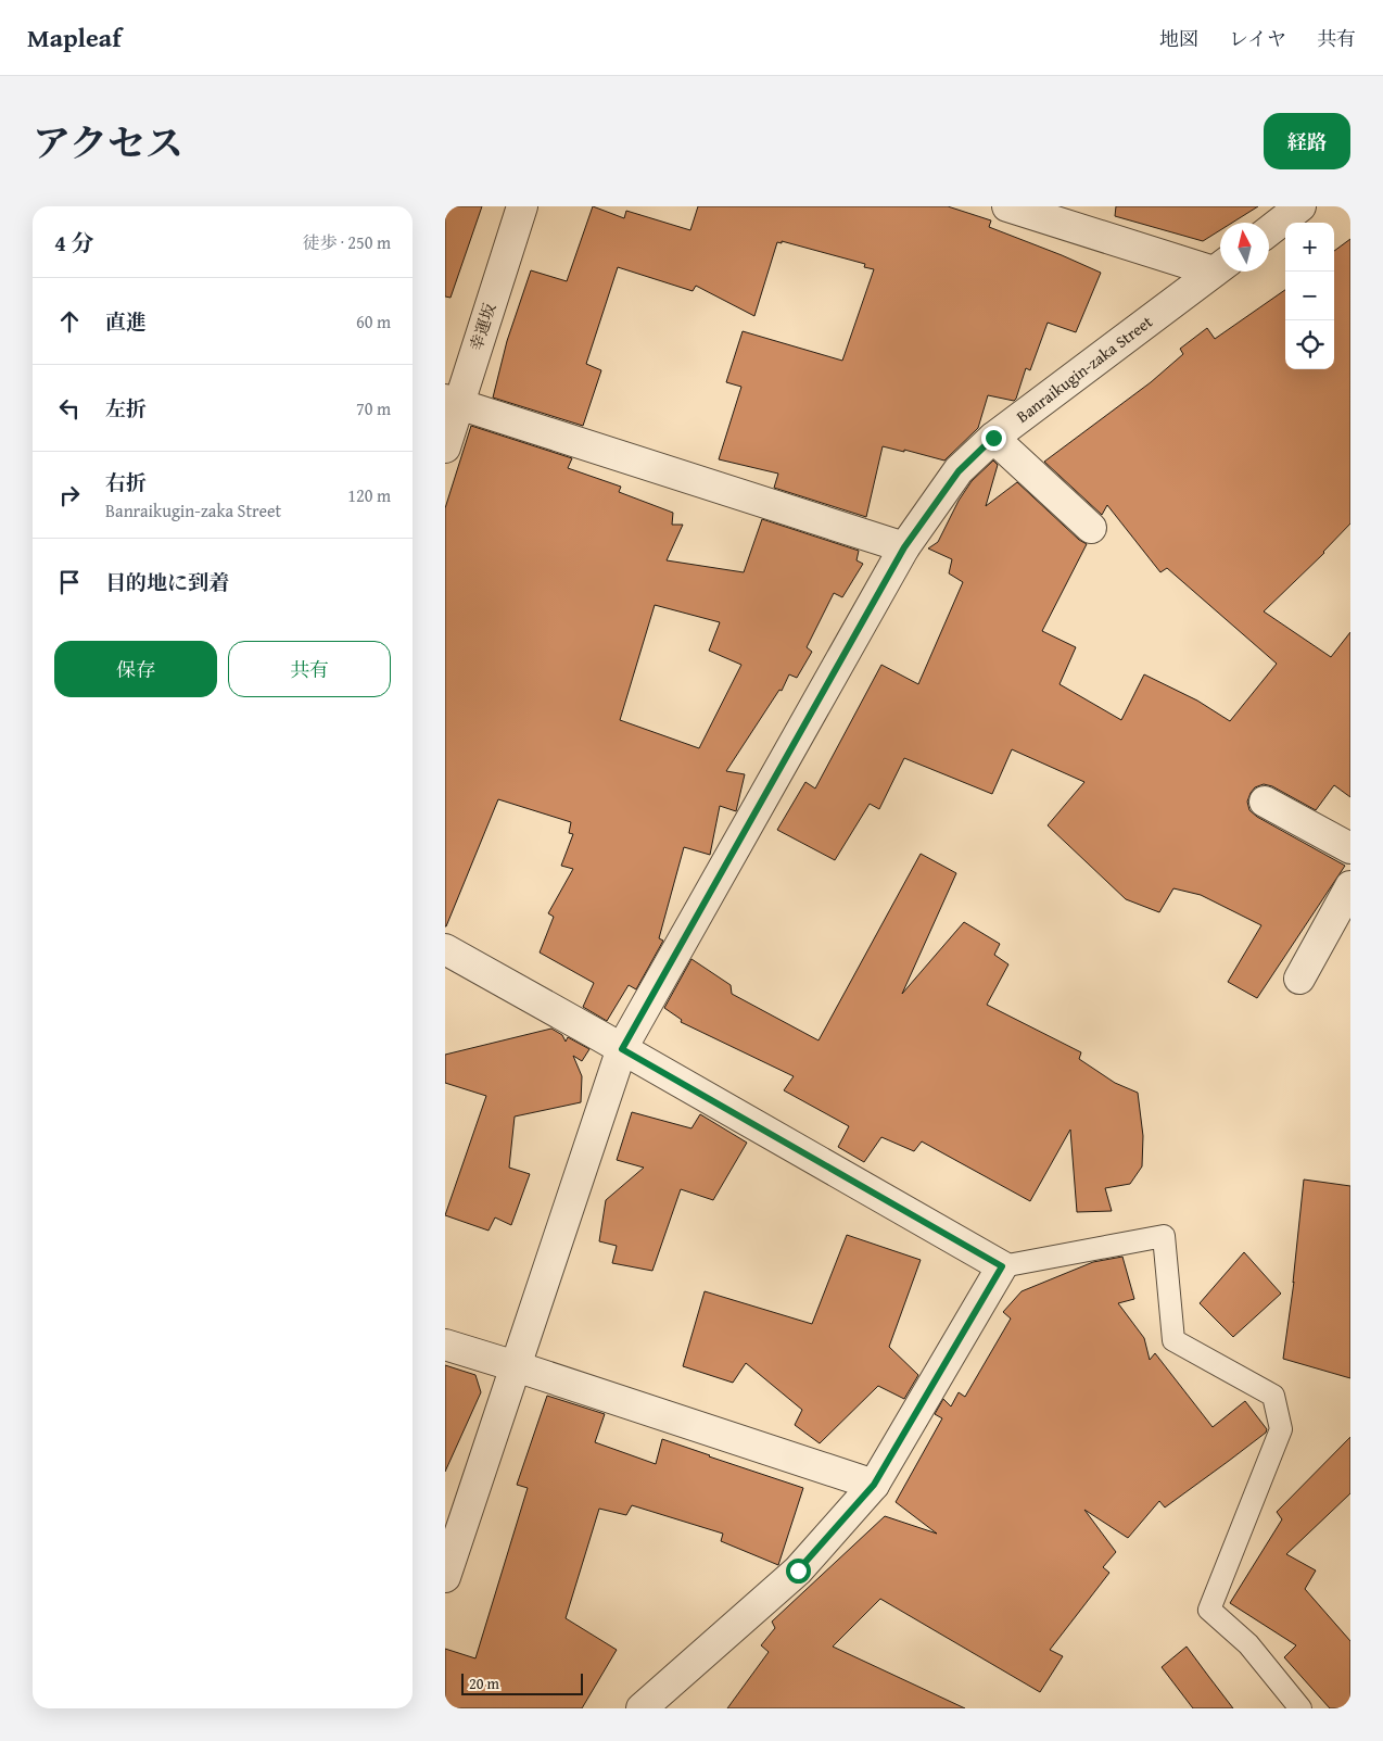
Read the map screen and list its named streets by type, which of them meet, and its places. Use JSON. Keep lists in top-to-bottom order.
{
  "streets": {
    "street": ["幸運坂", "Banraikugin-zaka Street"]
  },
  "scale_bar": "20 m",
  "north": "top",
  "page": {
    "header": "Mapleaf",
    "nav": ["地図", "レイヤ", "共有"],
    "title": "アクセス",
    "buttons": [
      "経路",
      ["保存", "共有"]
    ],
    "heading": ["4 分", "徒歩 · 250 m"],
    "map_buttons": ["+", "−"],
    "list": [
      ["直進", "60 m"],
      ["左折", "70 m"],
      ["右折", "Banraikugin-zaka Street", "120 m"],
      "目的地に到着"
    ],
    "scale": "20 m"
  }
}
